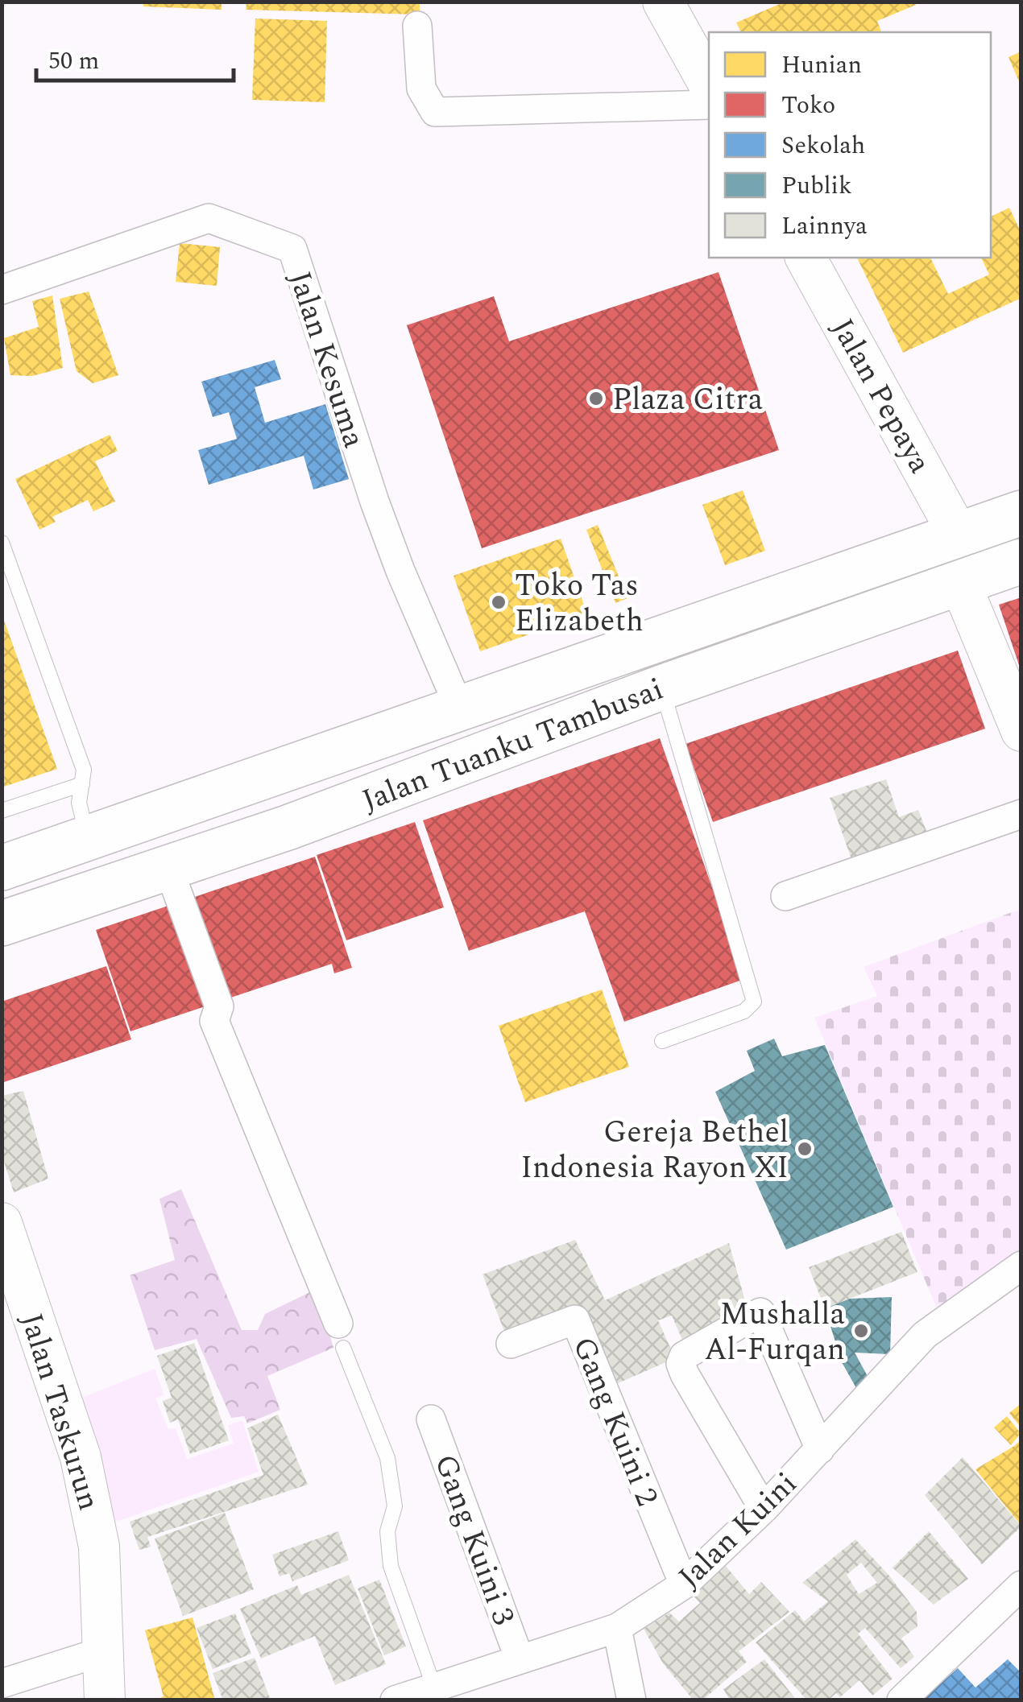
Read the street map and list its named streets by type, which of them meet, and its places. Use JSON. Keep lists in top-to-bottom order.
{
  "streets": {
    "main road": ["Jalan Tuanku Tambusai"],
    "street": [
      "Jalan Kesuma",
      "Jalan Pepaya",
      "Jalan Taskurun",
      "Gang Kuini 2",
      "Jalan Kuini",
      "Gang Kuini 3"
    ]
  },
  "crossings": [
    ["Jalan Kesuma", "Jalan Tuanku Tambusai"],
    ["Jalan Pepaya", "Jalan Tuanku Tambusai"],
    ["Gang Kuini 2", "Jalan Kuini"],
    ["Jalan Kuini", "Gang Kuini 3"]
  ],
  "places": [
    "Plaza Citra",
    "Toko Tas Elizabeth",
    "Gereja Bethel Indonesia Rayon XI",
    "Mushalla Al-Furqan"
  ],
  "legend": [
    "Hunian",
    "Toko",
    "Sekolah",
    "Publik",
    "Lainnya"
  ],
  "scale_bar": "50 m"
}
